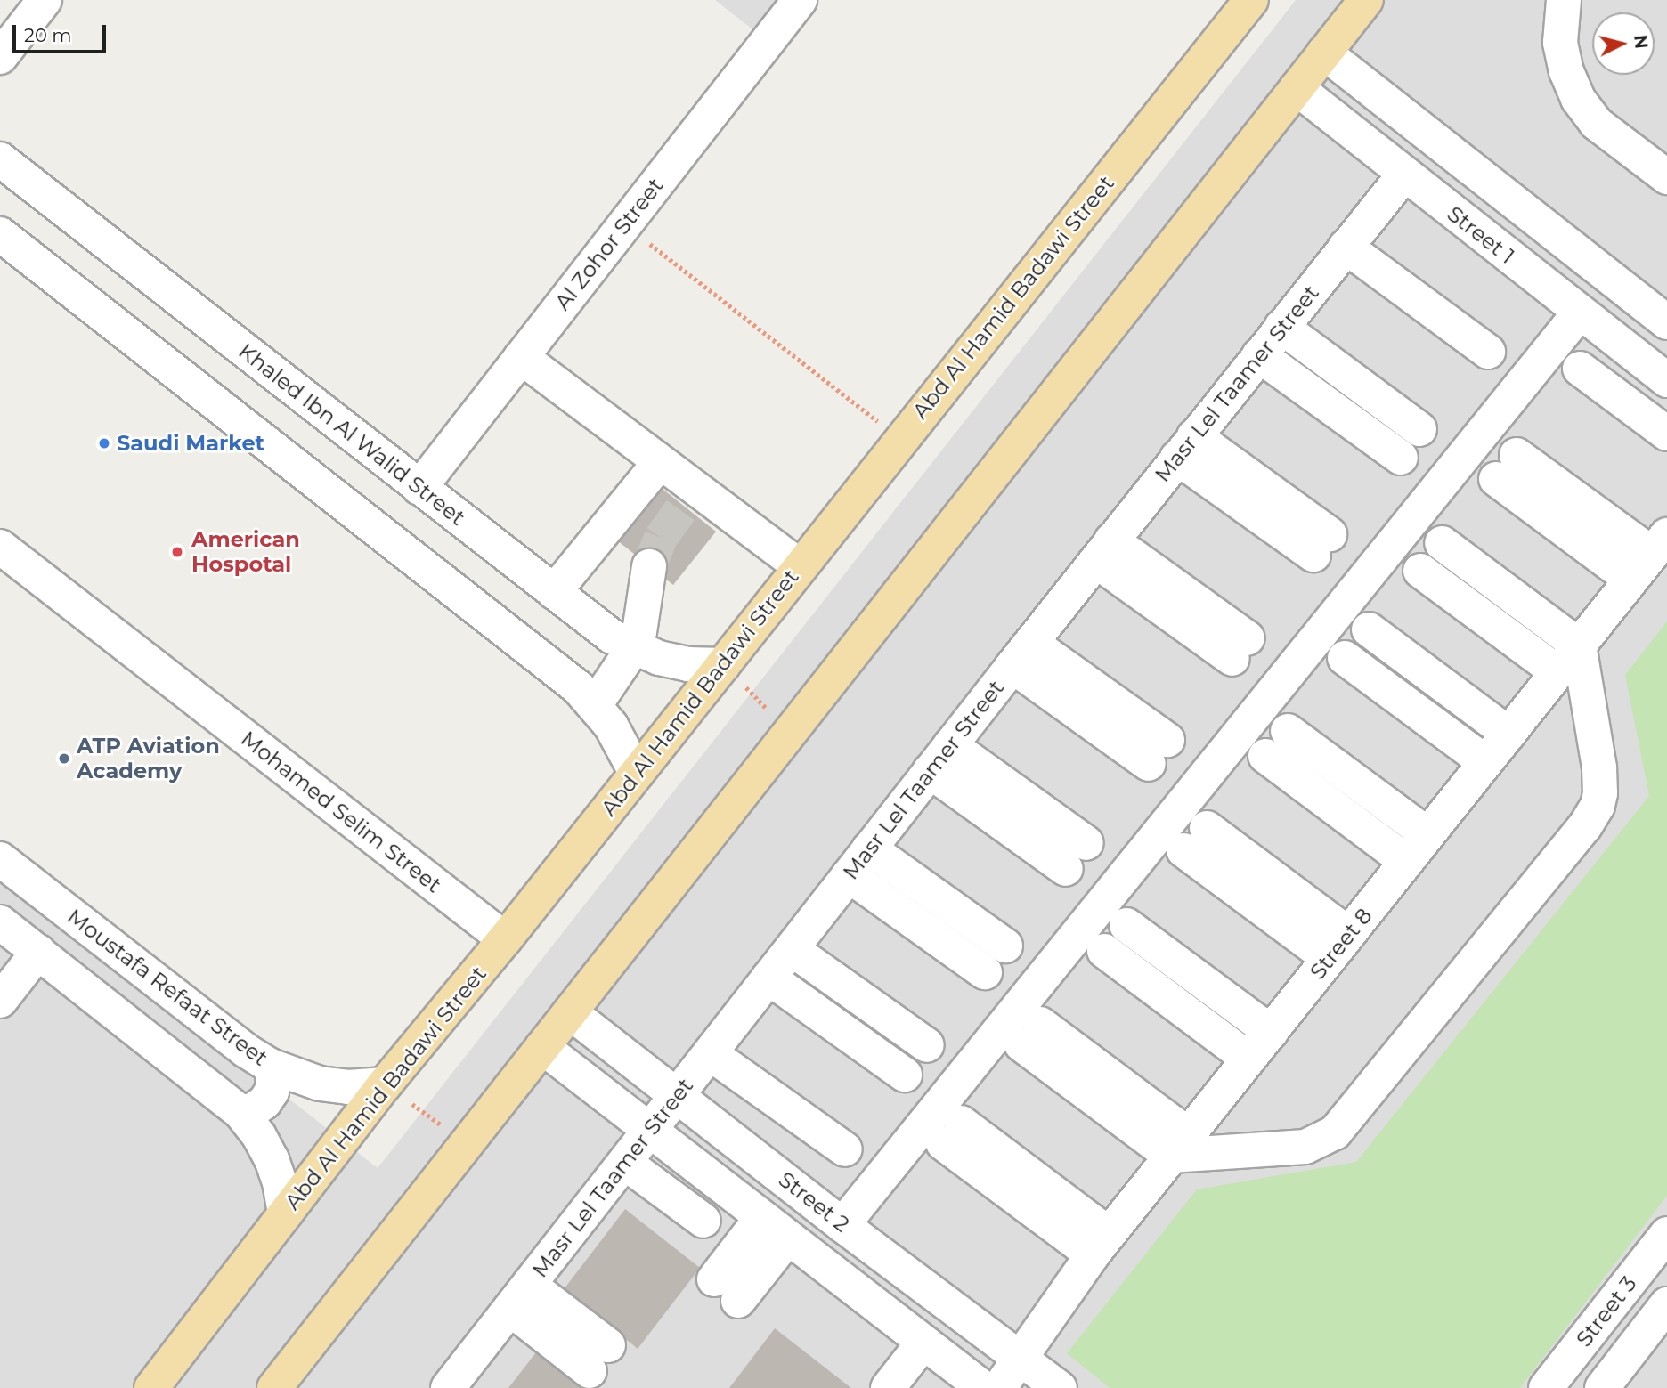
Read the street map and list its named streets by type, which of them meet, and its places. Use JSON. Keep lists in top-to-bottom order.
{
  "streets": {
    "main road": ["Abd Al Hamid Badawi Street"],
    "street": [
      "Street 1",
      "Al Zohor Street",
      "Masr Lel Taamer Street",
      "Khaled Ibn Al Walid Street",
      "Mohamed Selim Street",
      "Street 8",
      "Moustafa Refaat Street",
      "Street 2",
      "Street 3"
    ]
  },
  "crossings": [
    ["Street 1", "Masr Lel Taamer Street"],
    ["Al Zohor Street", "Khaled Ibn Al Walid Street"],
    ["Abd Al Hamid Badawi Street", "Khaled Ibn Al Walid Street"],
    ["Abd Al Hamid Badawi Street", "Mohamed Selim Street"],
    ["Abd Al Hamid Badawi Street", "Moustafa Refaat Street"],
    ["Masr Lel Taamer Street", "Street 2"],
    ["Street 8", "Street 2"]
  ],
  "places": ["Saudi Market", "American Hospotal", "ATP Aviation Academy"],
  "scale_bar": "20 m",
  "north": "right"
}
